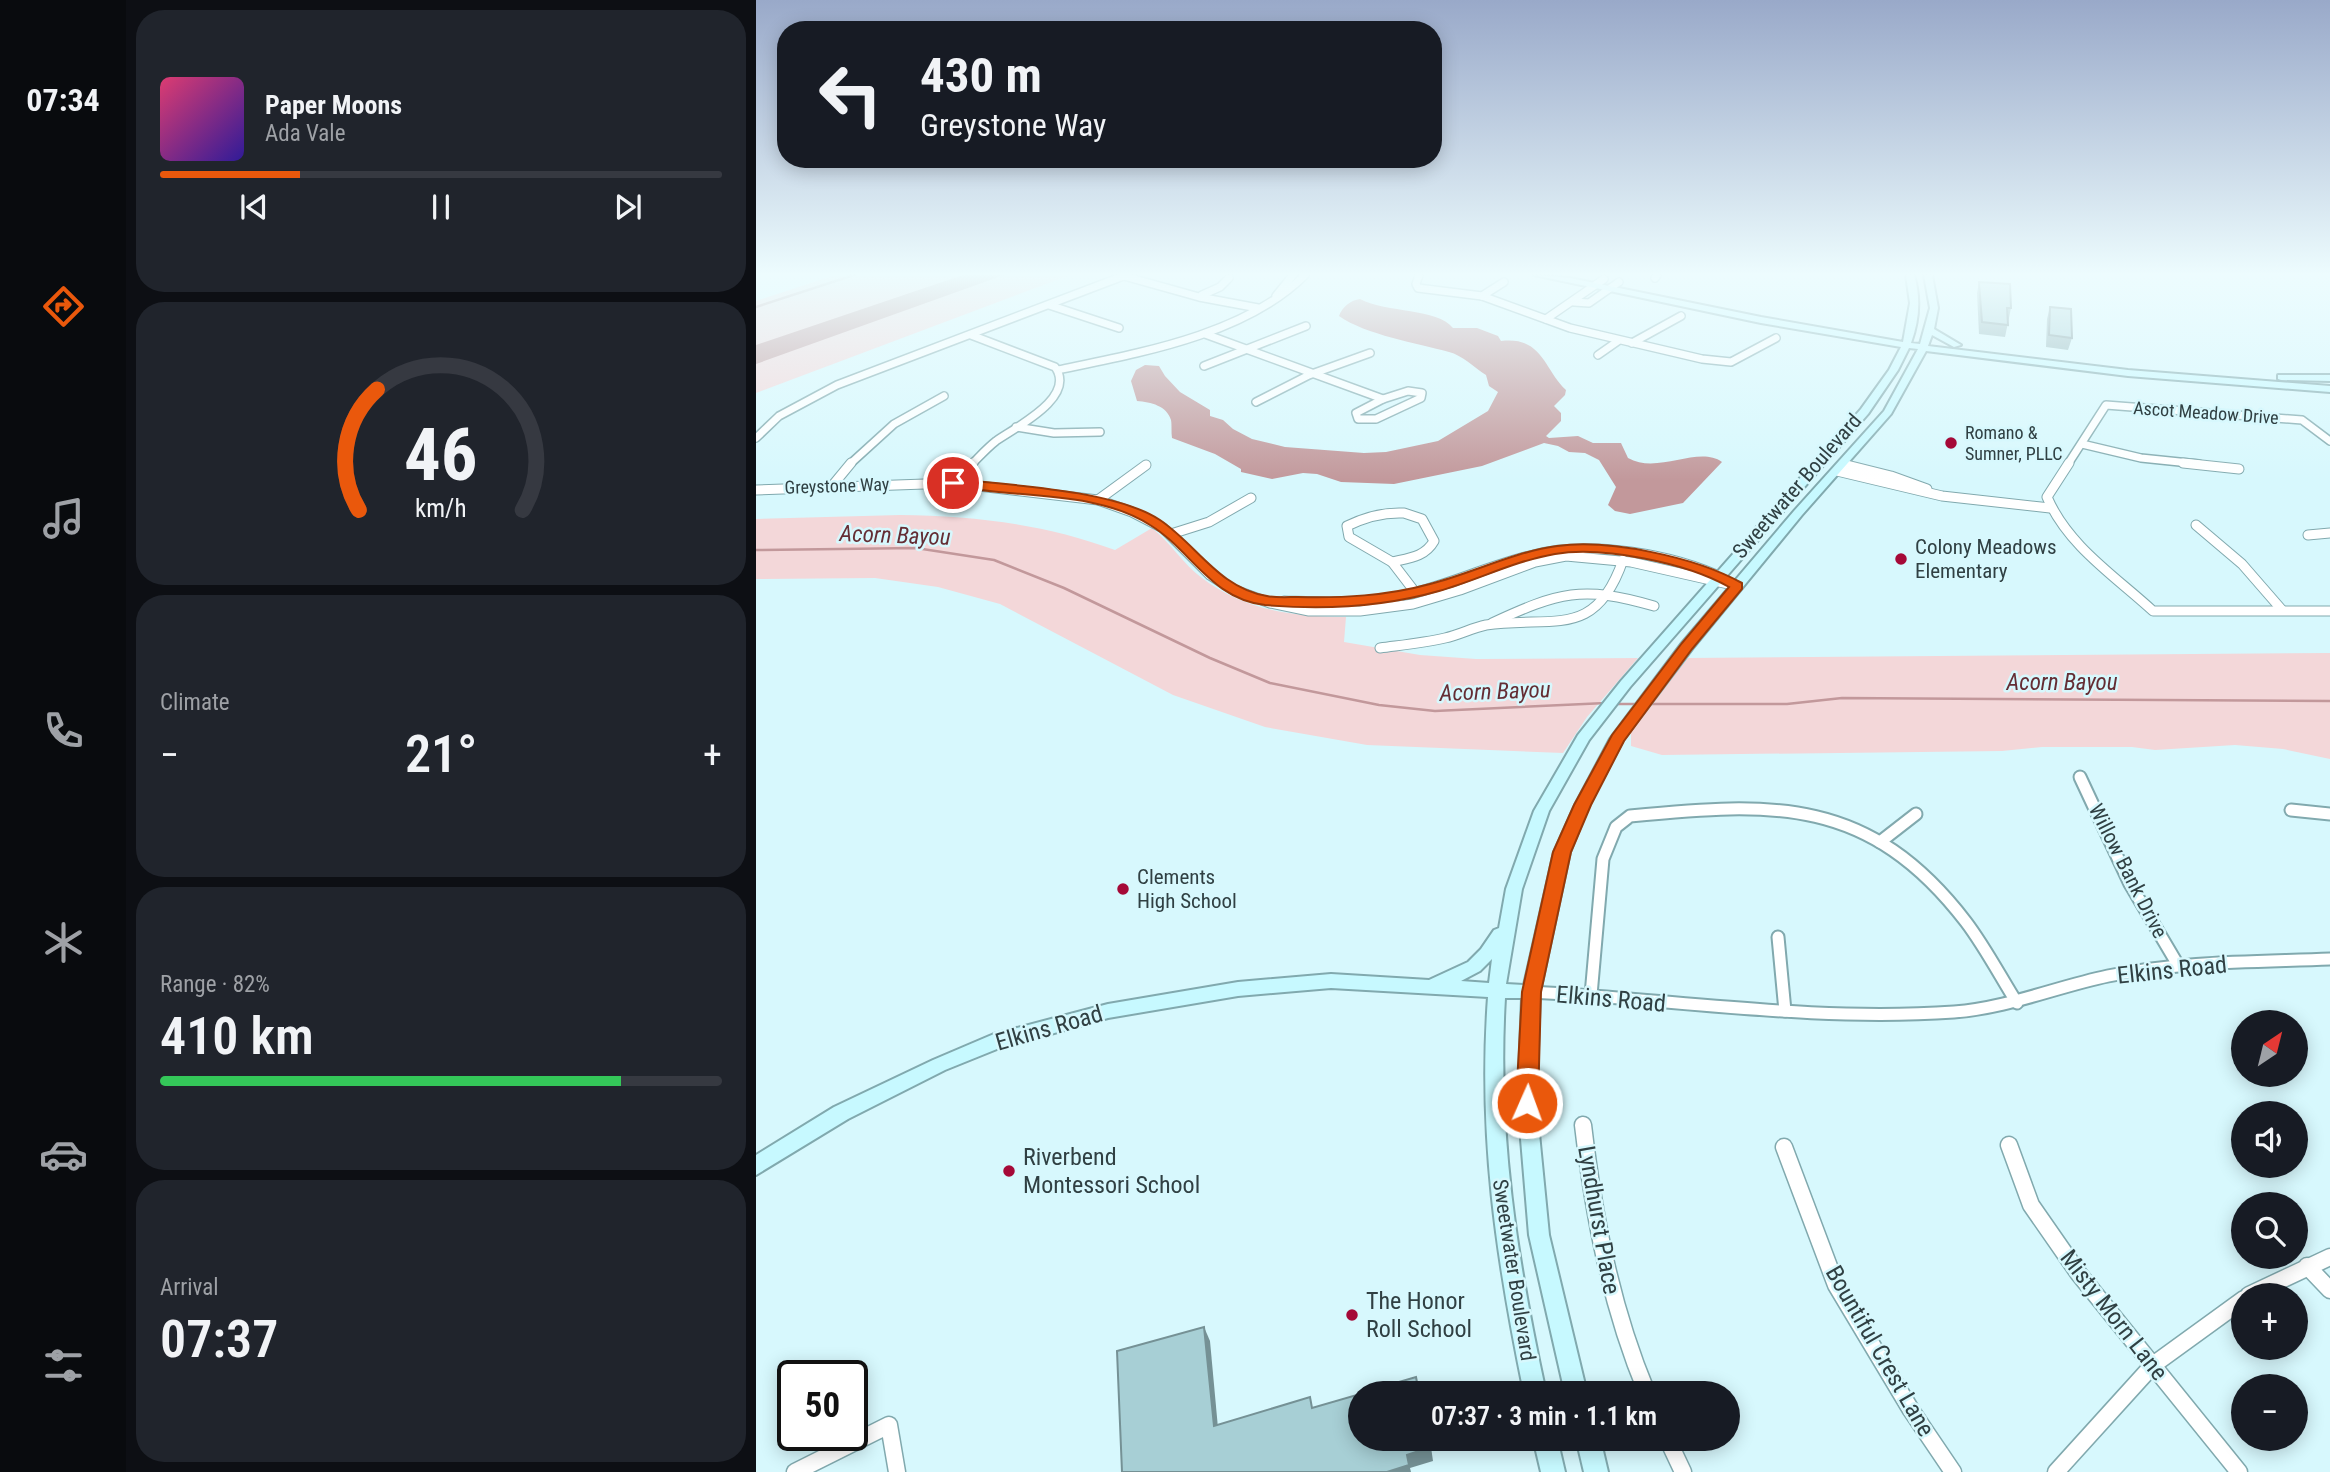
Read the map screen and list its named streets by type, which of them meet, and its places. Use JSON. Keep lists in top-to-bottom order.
{
  "streets": {
    "main road": ["Sweetwater Boulevard", "Elkins Road"],
    "street": [
      "Ascot Meadow Drive",
      "Greystone Way",
      "Willow Bank Drive",
      "Lyndhurst Place",
      "Misty Morn Lane",
      "Bountiful Crest Lane"
    ]
  },
  "crossings": [
    ["Greystone Way", "Sweetwater Boulevard"],
    ["Sweetwater Boulevard", "Elkins Road"],
    ["Willow Bank Drive", "Elkins Road"]
  ],
  "water": ["Acorn Bayou"],
  "places": [
    "Romano & Sumner, PLLC",
    "Colony Meadows Elementary",
    "Clements High School",
    "Riverbend Montessori School",
    "The Honor Roll School"
  ],
  "north": "top right",
  "page": {
    "tabs": "07:34",
    "turn": ["430 m", "Greystone Way"],
    "song": ["Paper Moons", "Ada Vale"],
    "tile": [
      "Climate",
      ["Range · 82%", "410 km"],
      ["Arrival", "07:37"]
    ],
    "heat": ["−", "21°", "+"],
    "map_buttons": ["+", "−"],
    "limit": "50",
    "trip": "07:37 · 3 min · 1.1 km",
    "gauge": ["46", "km/h"]
  }
}
